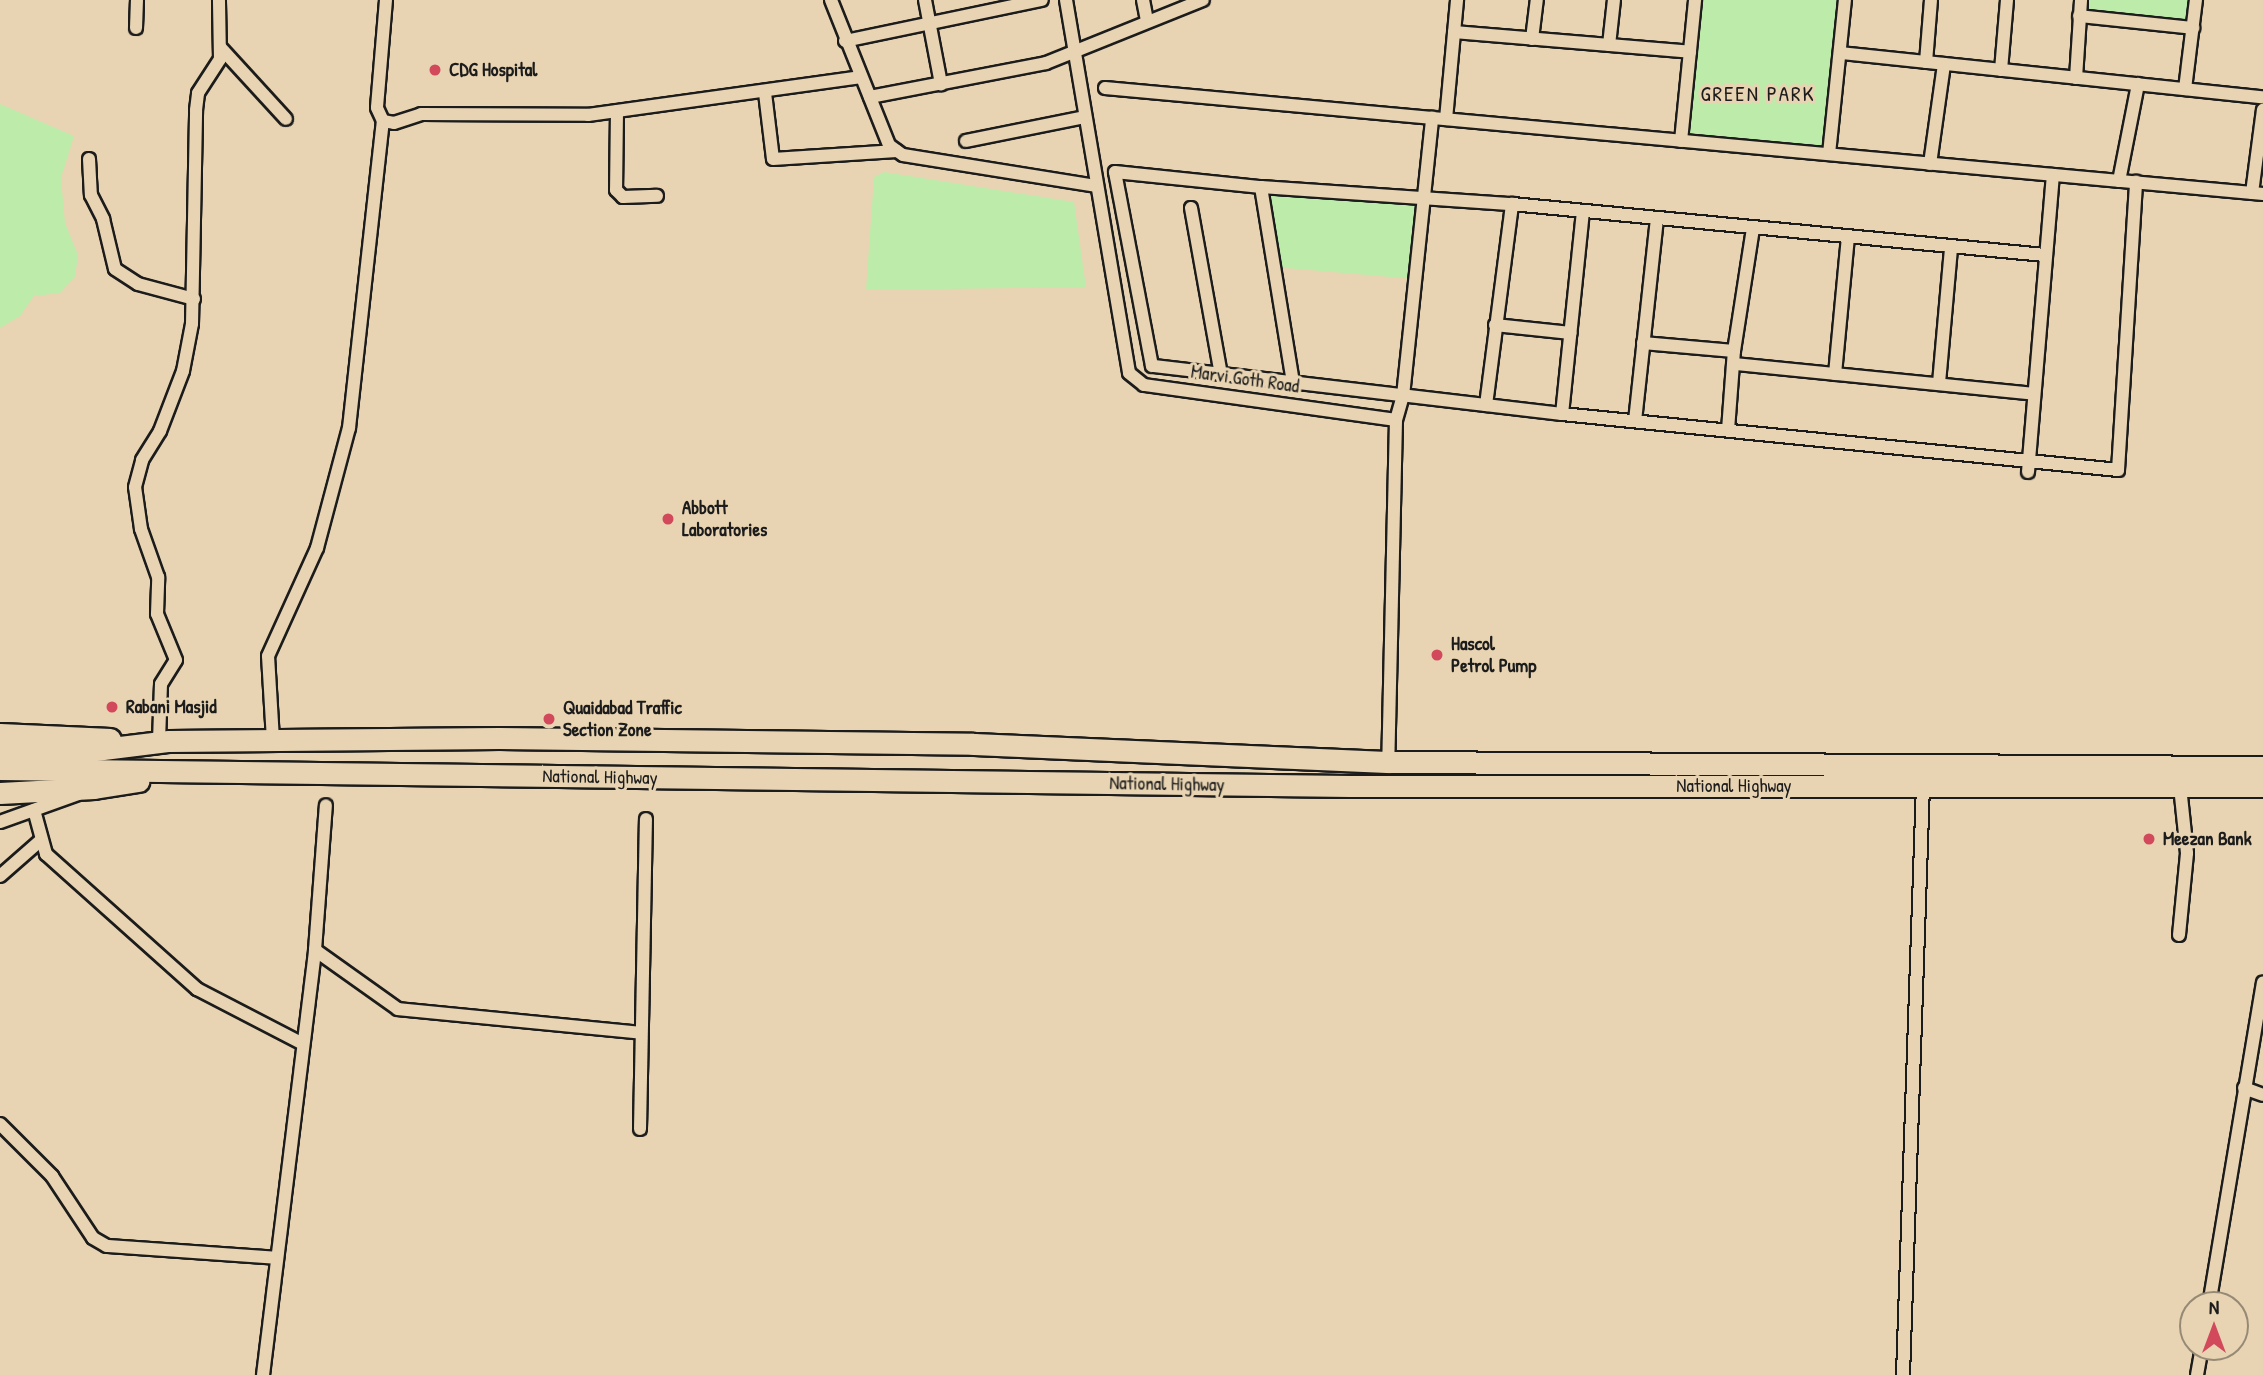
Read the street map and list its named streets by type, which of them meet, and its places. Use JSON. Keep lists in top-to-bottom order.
{
  "streets": {
    "highway": ["National Highway"],
    "street": ["Marvi Goth Road"]
  },
  "districts": ["GREEN PARK"],
  "places": [
    "CDG Hospital",
    "Abbott Laboratories",
    "Hascol Petrol Pump",
    "Rabani Masjid",
    "Quaidabad Traffic Section Zone",
    "Meezan Bank"
  ],
  "north": "top"
}
